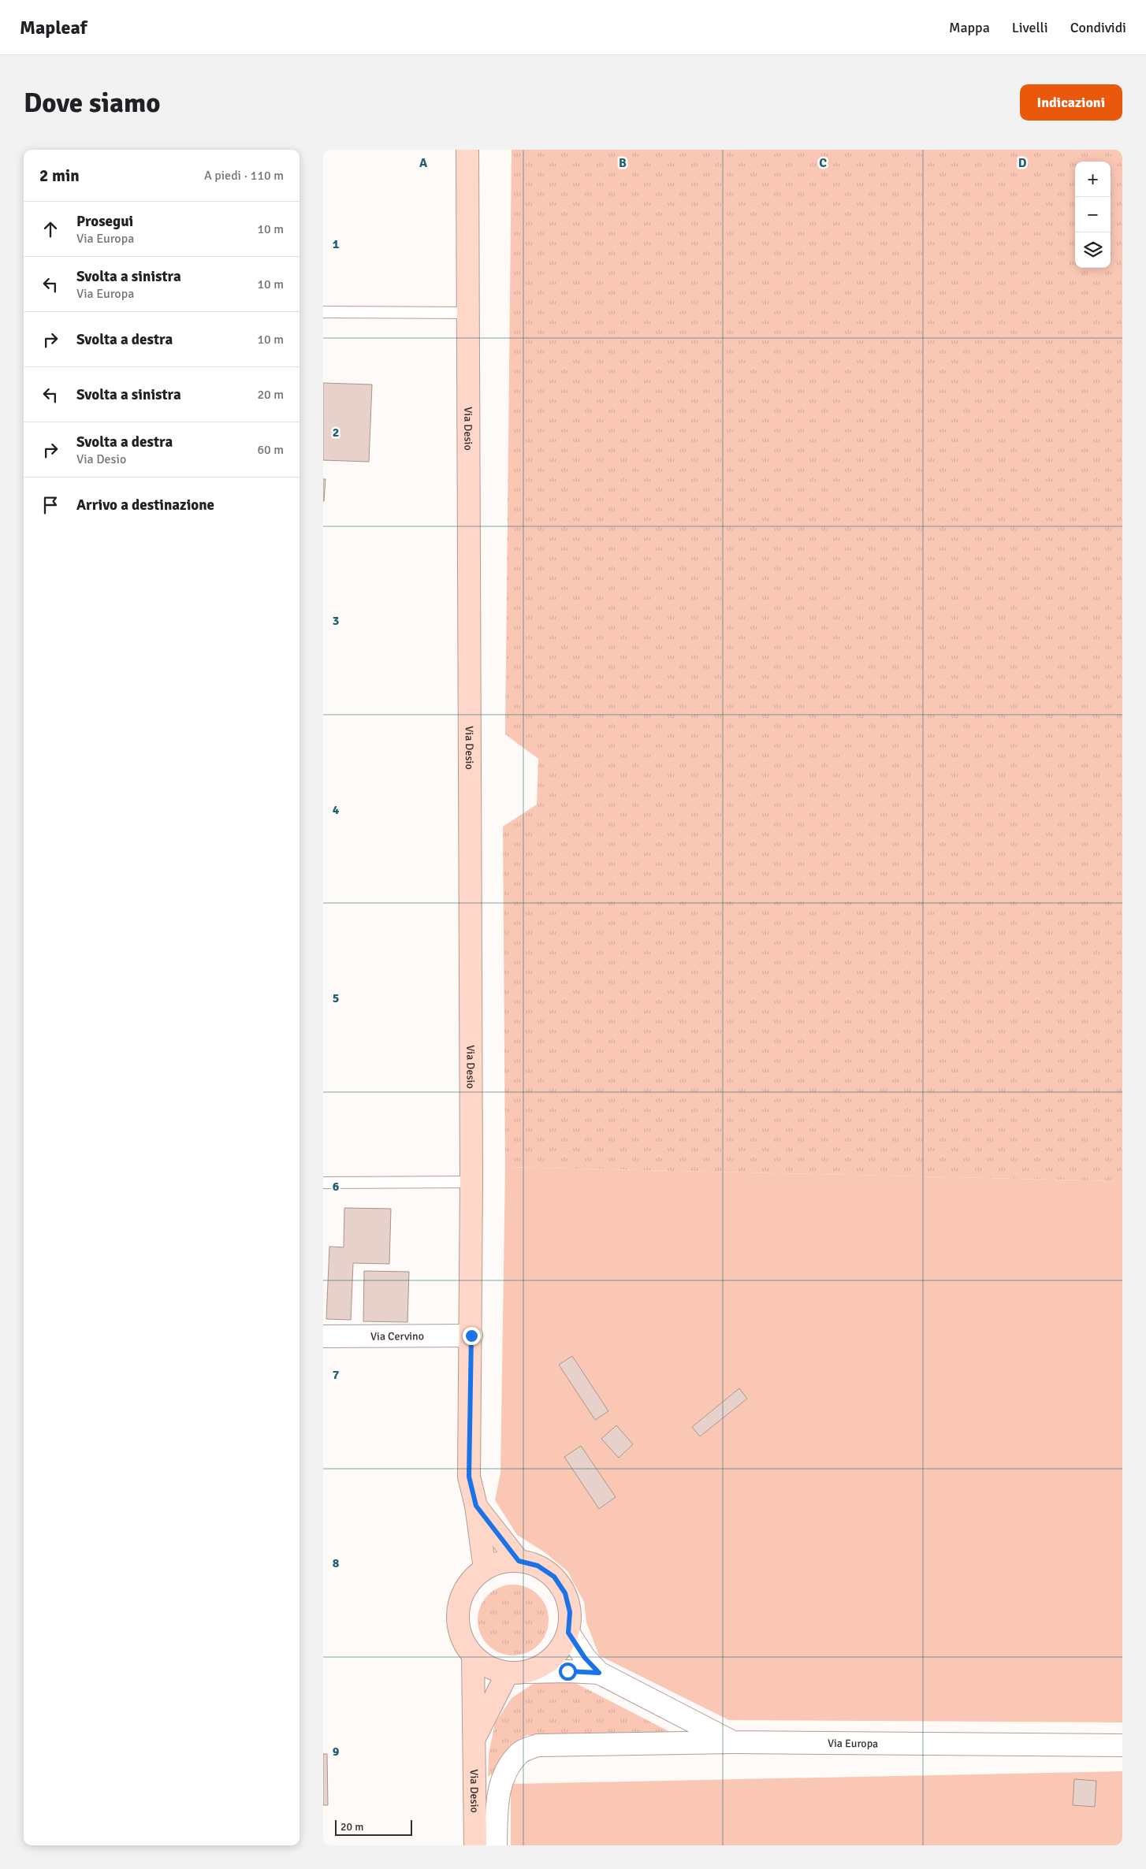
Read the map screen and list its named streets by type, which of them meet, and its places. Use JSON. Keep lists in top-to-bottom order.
{
  "streets": {
    "street": ["Via Desio", "Via Cervino", "Via Europa"]
  },
  "crossings": [
    ["Via Desio", "Via Cervino"],
    ["Via Desio", "Via Europa"]
  ],
  "scale_bar": "20 m",
  "page": {
    "header": "Mapleaf",
    "nav": ["Mappa", "Livelli", "Condividi"],
    "buttons": "Indicazioni",
    "title": "Dove siamo",
    "heading": ["2 min", "A piedi · 110 m"],
    "map_buttons": ["+", "−"],
    "list": [
      ["Prosegui", "Via Europa", "10 m"],
      ["Svolta a sinistra", "Via Europa", "10 m"],
      ["Svolta a destra", "10 m"],
      ["Svolta a sinistra", "20 m"],
      ["Svolta a destra", "Via Desio", "60 m"],
      "Arrivo a destinazione"
    ],
    "scale": "20 m"
  },
  "grid": {
    "columns": [
      "A",
      "B",
      "C",
      "D"
    ],
    "rows": [
      "1",
      "2",
      "3",
      "4",
      "5",
      "6",
      "7",
      "8",
      "9"
    ]
  }
}
